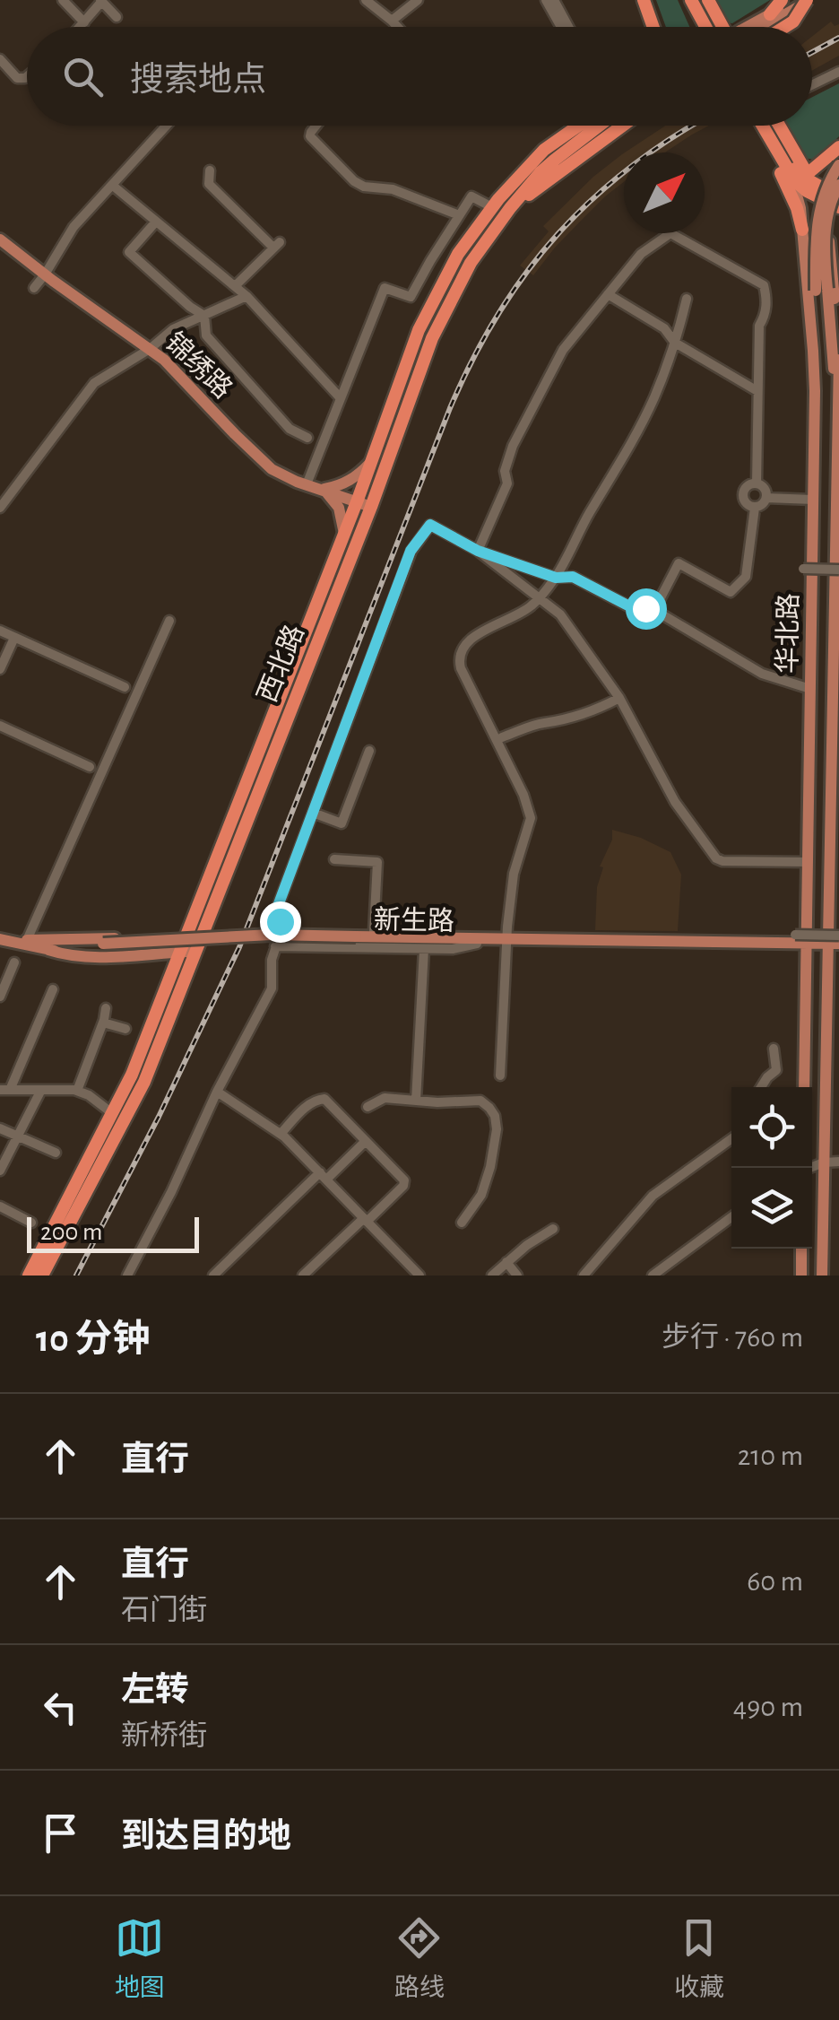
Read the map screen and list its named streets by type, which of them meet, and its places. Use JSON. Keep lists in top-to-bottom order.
{
  "streets": {
    "highway": ["西北路"],
    "main road": ["锦绣路", "华北路", "新生路"]
  },
  "crossings": [
    ["锦绣路", "西北路"],
    ["华北路", "新生路"]
  ],
  "scale_bar": "200 m",
  "north": "top right",
  "page": {
    "search": "搜索地点",
    "scale": "200 m",
    "heading": ["10 分钟", "步行 · 760 m"],
    "list": [
      ["直行", "210 m"],
      ["直行", "石门街", "60 m"],
      ["左转", "新桥街", "490 m"],
      "到达目的地"
    ],
    "nav": ["地图", "路线", "收藏"]
  }
}
